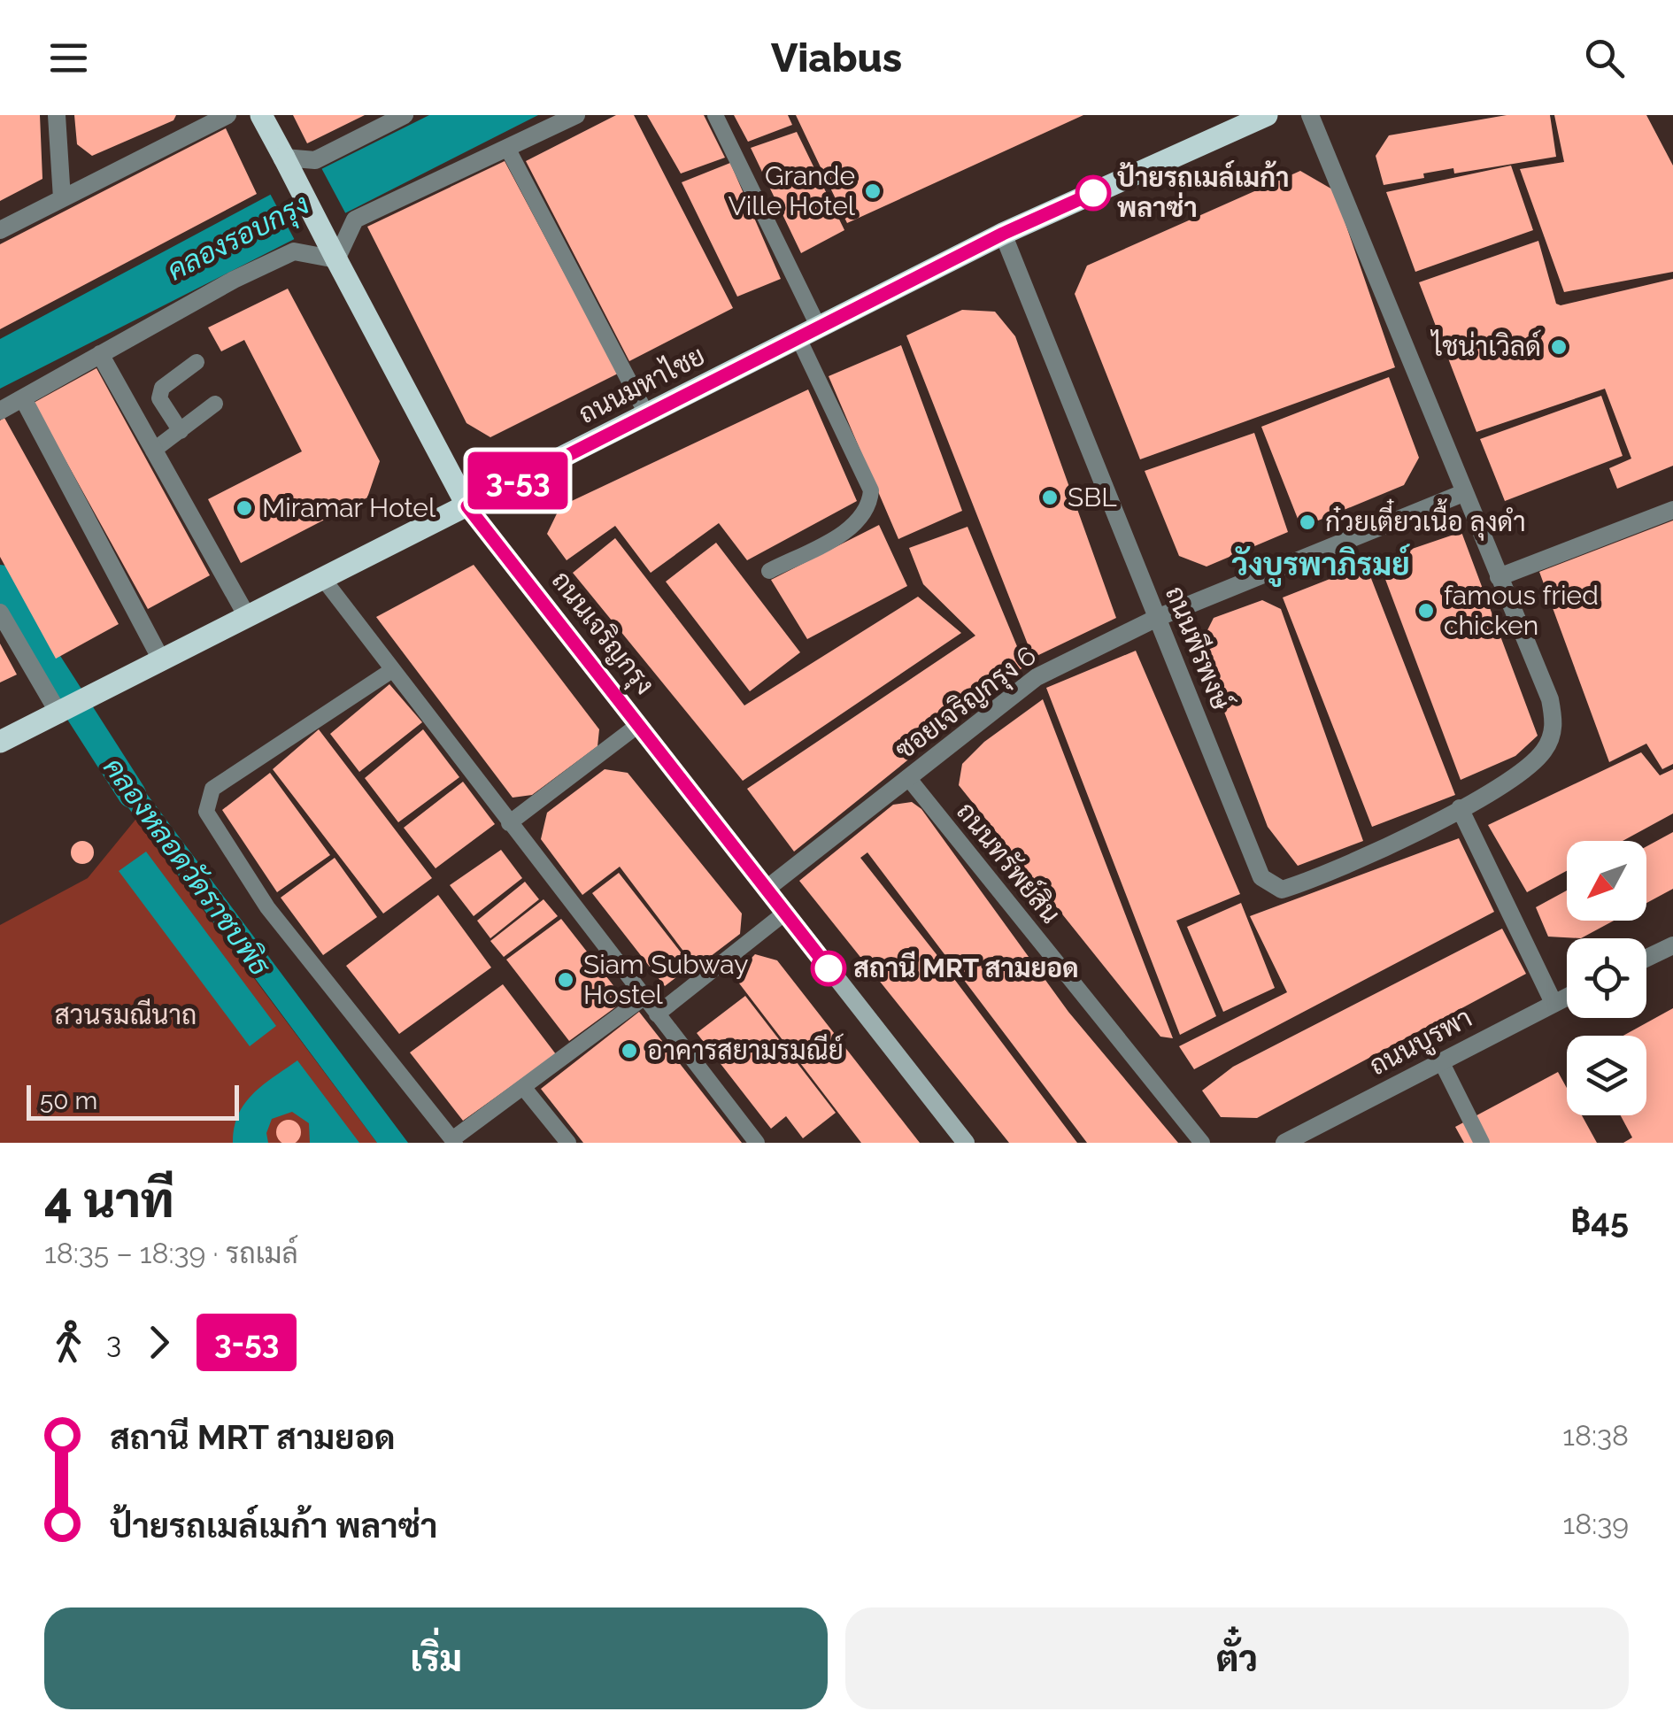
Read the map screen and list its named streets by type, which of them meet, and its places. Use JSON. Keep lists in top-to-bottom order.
{
  "streets": {
    "main road": ["ถนนมหาไชย", "ถนนเจริญกรุง"],
    "street": ["ถนนพีรพงษ์", "ซอยเจริญกรุง 6", "ถนนบูรพา"],
    "lane": ["ถนนทรัพย์สิน"]
  },
  "crossings": [
    ["ถนนมหาไชย", "ถนนเจริญกรุง"],
    ["ถนนมหาไชย", "ถนนพีรพงษ์"],
    ["ถนนเจริญกรุง", "ซอยเจริญกรุง 6"],
    ["ถนนพีรพงษ์", "ซอยเจริญกรุง 6"],
    ["ซอยเจริญกรุง 6", "ถนนทรัพย์สิน"]
  ],
  "districts": ["วังบูรพาภิรมย์"],
  "water": ["คลองรอบกรุง", "คลองหลอดวัดราชบพิธ"],
  "parks": ["สวนรมณีนาถ"],
  "places": [
    "Grande Ville Hotel",
    "ป้ายรถเมล์เมก้า พลาซ่า",
    "ไชน่าเวิลด์",
    "SBL",
    "Miramar Hotel",
    "ก๋วยเตี๋ยวเนื้อ ลุงดำ",
    "famous fried chicken",
    "สถานี MRT สามยอด",
    "Siam Subway Hostel",
    "อาคารสยามรมณีย์"
  ],
  "lines": ["bus line 3-53"],
  "scale_bar": "50 m",
  "north": "bottom left",
  "page": {
    "header": "Viabus",
    "on_map": "3-53",
    "scale": "50 m",
    "heading": ["4 นาที", "18:35 – 18:39 · รถเมล์", "฿45"],
    "legs": ["3", "3-53"],
    "list": [
      {
        "name": "สถานี MRT สามยอด",
        "value": "18:38"
      },
      {
        "name": "ป้ายรถเมล์เมก้า พลาซ่า",
        "value": "18:39"
      }
    ],
    "buttons": ["เริ่ม", "ตั๋ว"]
  }
}
